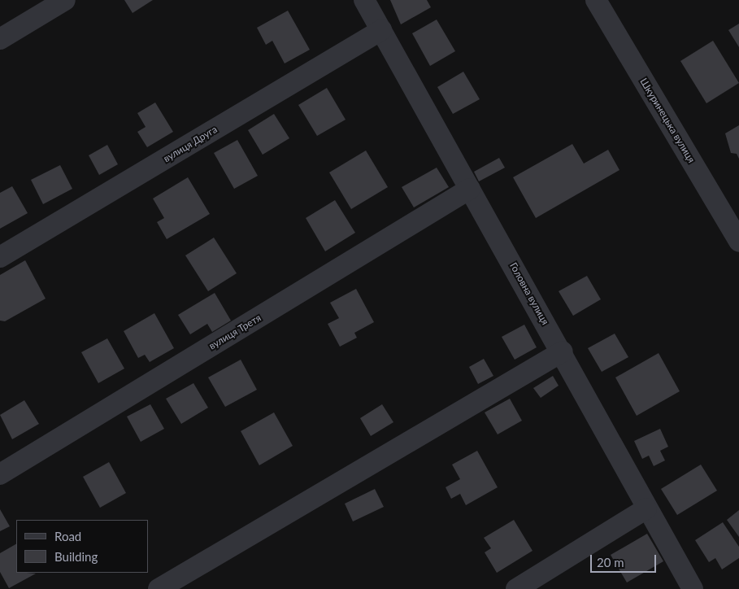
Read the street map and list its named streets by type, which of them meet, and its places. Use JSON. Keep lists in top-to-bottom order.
{
  "streets": {
    "street": [
      "Шкуринецька вулиця",
      "вулиця Друга",
      "Головна вулиця",
      "вулиця Третя"
    ]
  },
  "crossings": [
    ["вулиця Друга", "Головна вулиця"],
    ["Головна вулиця", "вулиця Третя"]
  ],
  "legend": ["Road", "Building"],
  "scale_bar": "20 m"
}
